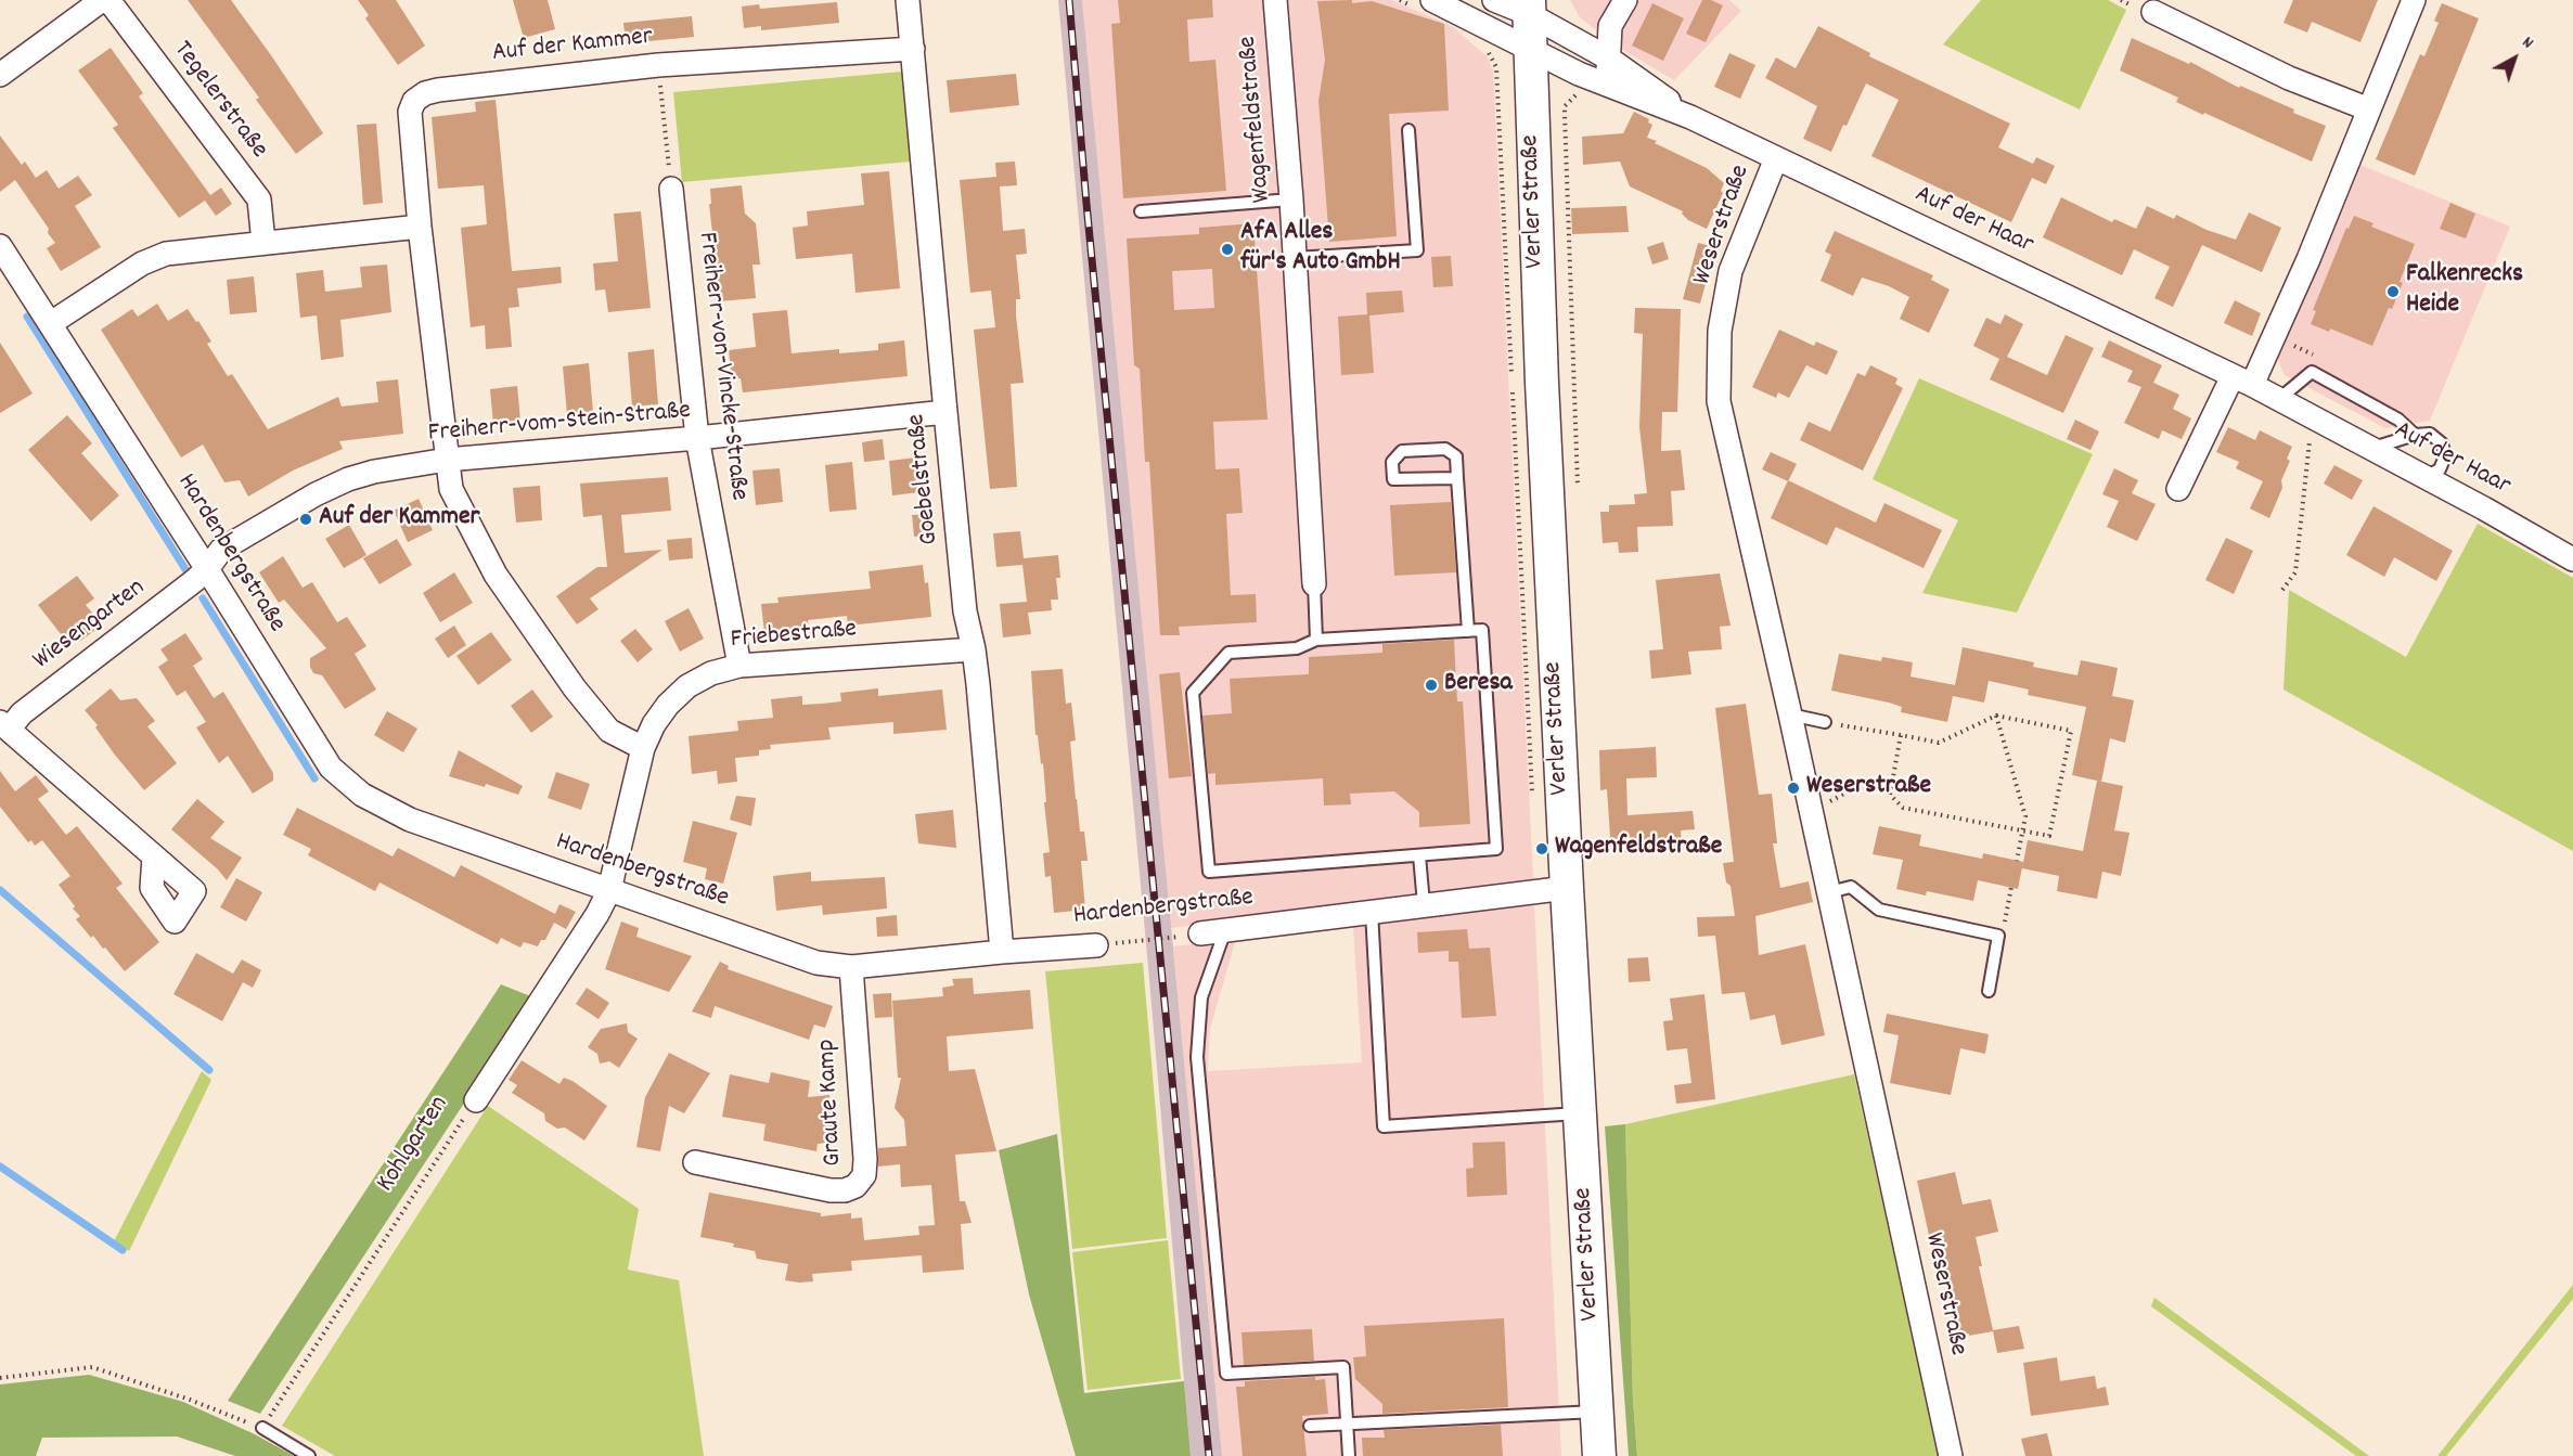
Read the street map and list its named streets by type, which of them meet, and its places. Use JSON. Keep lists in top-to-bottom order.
{
  "streets": {
    "main road": ["Verler Straße"],
    "street": [
      "Auf der Kammer",
      "Tegelerstraße",
      "Wagenfeldstraße",
      "Auf der Haar",
      "Weserstraße",
      "Freiherr-von-Vincke-Straße",
      "Freiherr-vom-Stein-Straße",
      "Goebelstraße",
      "Hardenbergstraße",
      "Wiesengarten",
      "Friebestraße",
      "Graute Kamp",
      "Kohlgarten"
    ]
  },
  "crossings": [
    ["Auf der Kammer", "Freiherr-vom-Stein-Straße"],
    ["Auf der Kammer", "Goebelstraße"],
    ["Auf der Kammer", "Friebestraße"],
    ["Verler Straße", "Auf der Haar"],
    ["Verler Straße", "Hardenbergstraße"],
    ["Auf der Haar", "Weserstraße"],
    ["Freiherr-von-Vincke-Straße", "Freiherr-vom-Stein-Straße"],
    ["Freiherr-von-Vincke-Straße", "Friebestraße"],
    ["Freiherr-vom-Stein-Straße", "Goebelstraße"],
    ["Freiherr-vom-Stein-Straße", "Hardenbergstraße"],
    ["Freiherr-vom-Stein-Straße", "Wiesengarten"],
    ["Goebelstraße", "Hardenbergstraße"],
    ["Goebelstraße", "Friebestraße"],
    ["Hardenbergstraße", "Wiesengarten"],
    ["Hardenbergstraße", "Friebestraße"],
    ["Hardenbergstraße", "Graute Kamp"],
    ["Hardenbergstraße", "Kohlgarten"],
    ["Friebestraße", "Kohlgarten"]
  ],
  "places": [
    "AfA Alles für's Auto GmbH",
    "Falkenrecks Heide",
    "Auf der Kammer",
    "Beresa",
    "Weserstraße",
    "Wagenfeldstraße"
  ],
  "north": "top right"
}
